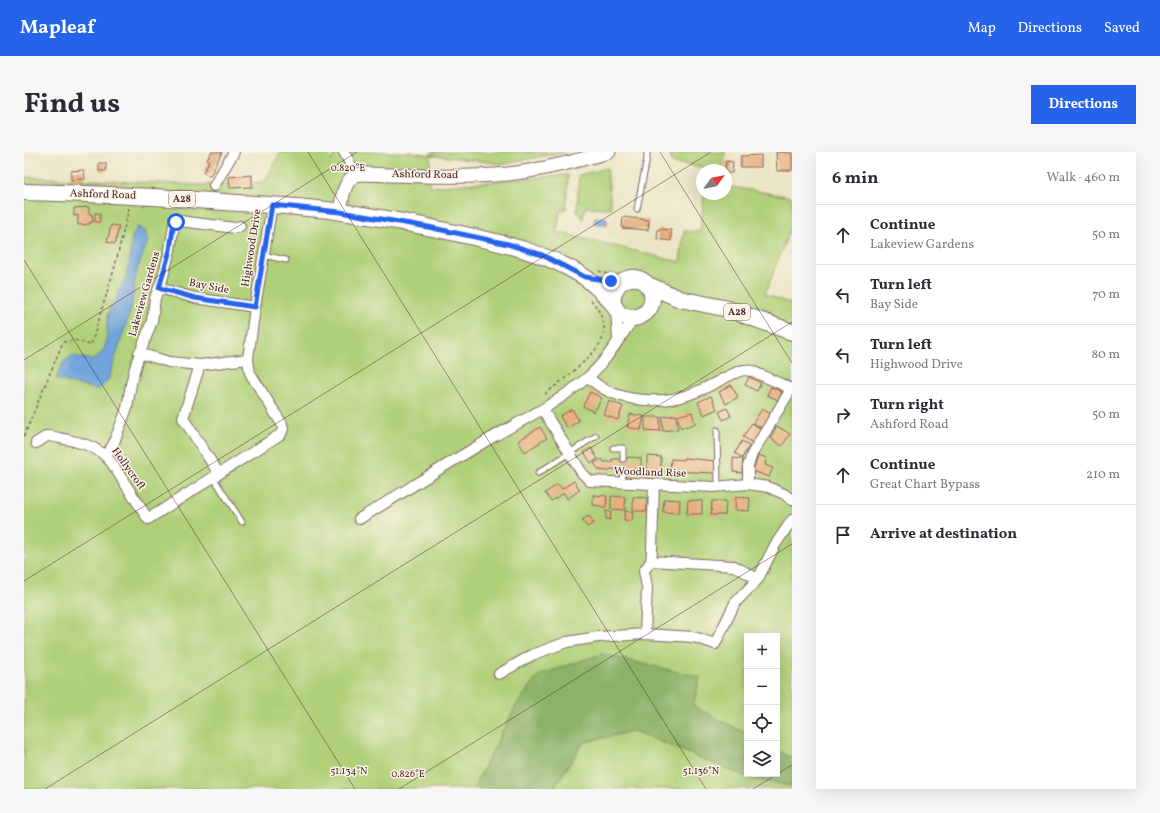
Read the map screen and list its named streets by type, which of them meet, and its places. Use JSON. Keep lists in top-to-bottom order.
{
  "streets": {
    "main road": ["Ashford Road", "A28"],
    "street": [
      "Highwood Drive",
      "Bay Side",
      "Lakeview Gardens",
      "Hollycroft",
      "Woodland Rise"
    ]
  },
  "crossings": [
    ["Ashford Road", "A28"],
    ["Ashford Road", "Highwood Drive"],
    ["Highwood Drive", "Bay Side"],
    ["Highwood Drive", "Hollycroft"],
    ["Bay Side", "Lakeview Gardens"],
    ["Lakeview Gardens", "Hollycroft"]
  ],
  "north": "top right",
  "page": {
    "header": "Mapleaf",
    "nav": ["Map", "Directions", "Saved"],
    "title": "Find us",
    "buttons": "Directions",
    "heading": ["6 min", "Walk · 460 m"],
    "list": [
      ["Continue", "Lakeview Gardens", "50 m"],
      ["Turn left", "Bay Side", "70 m"],
      ["Turn left", "Highwood Drive", "80 m"],
      ["Turn right", "Ashford Road", "50 m"],
      ["Continue", "Great Chart Bypass", "210 m"],
      "Arrive at destination"
    ],
    "map_buttons": ["+", "−"]
  },
  "coordinates": [
    "0.820°E",
    "51.134°N",
    "51.136°N",
    "0.826°E"
  ]
}
